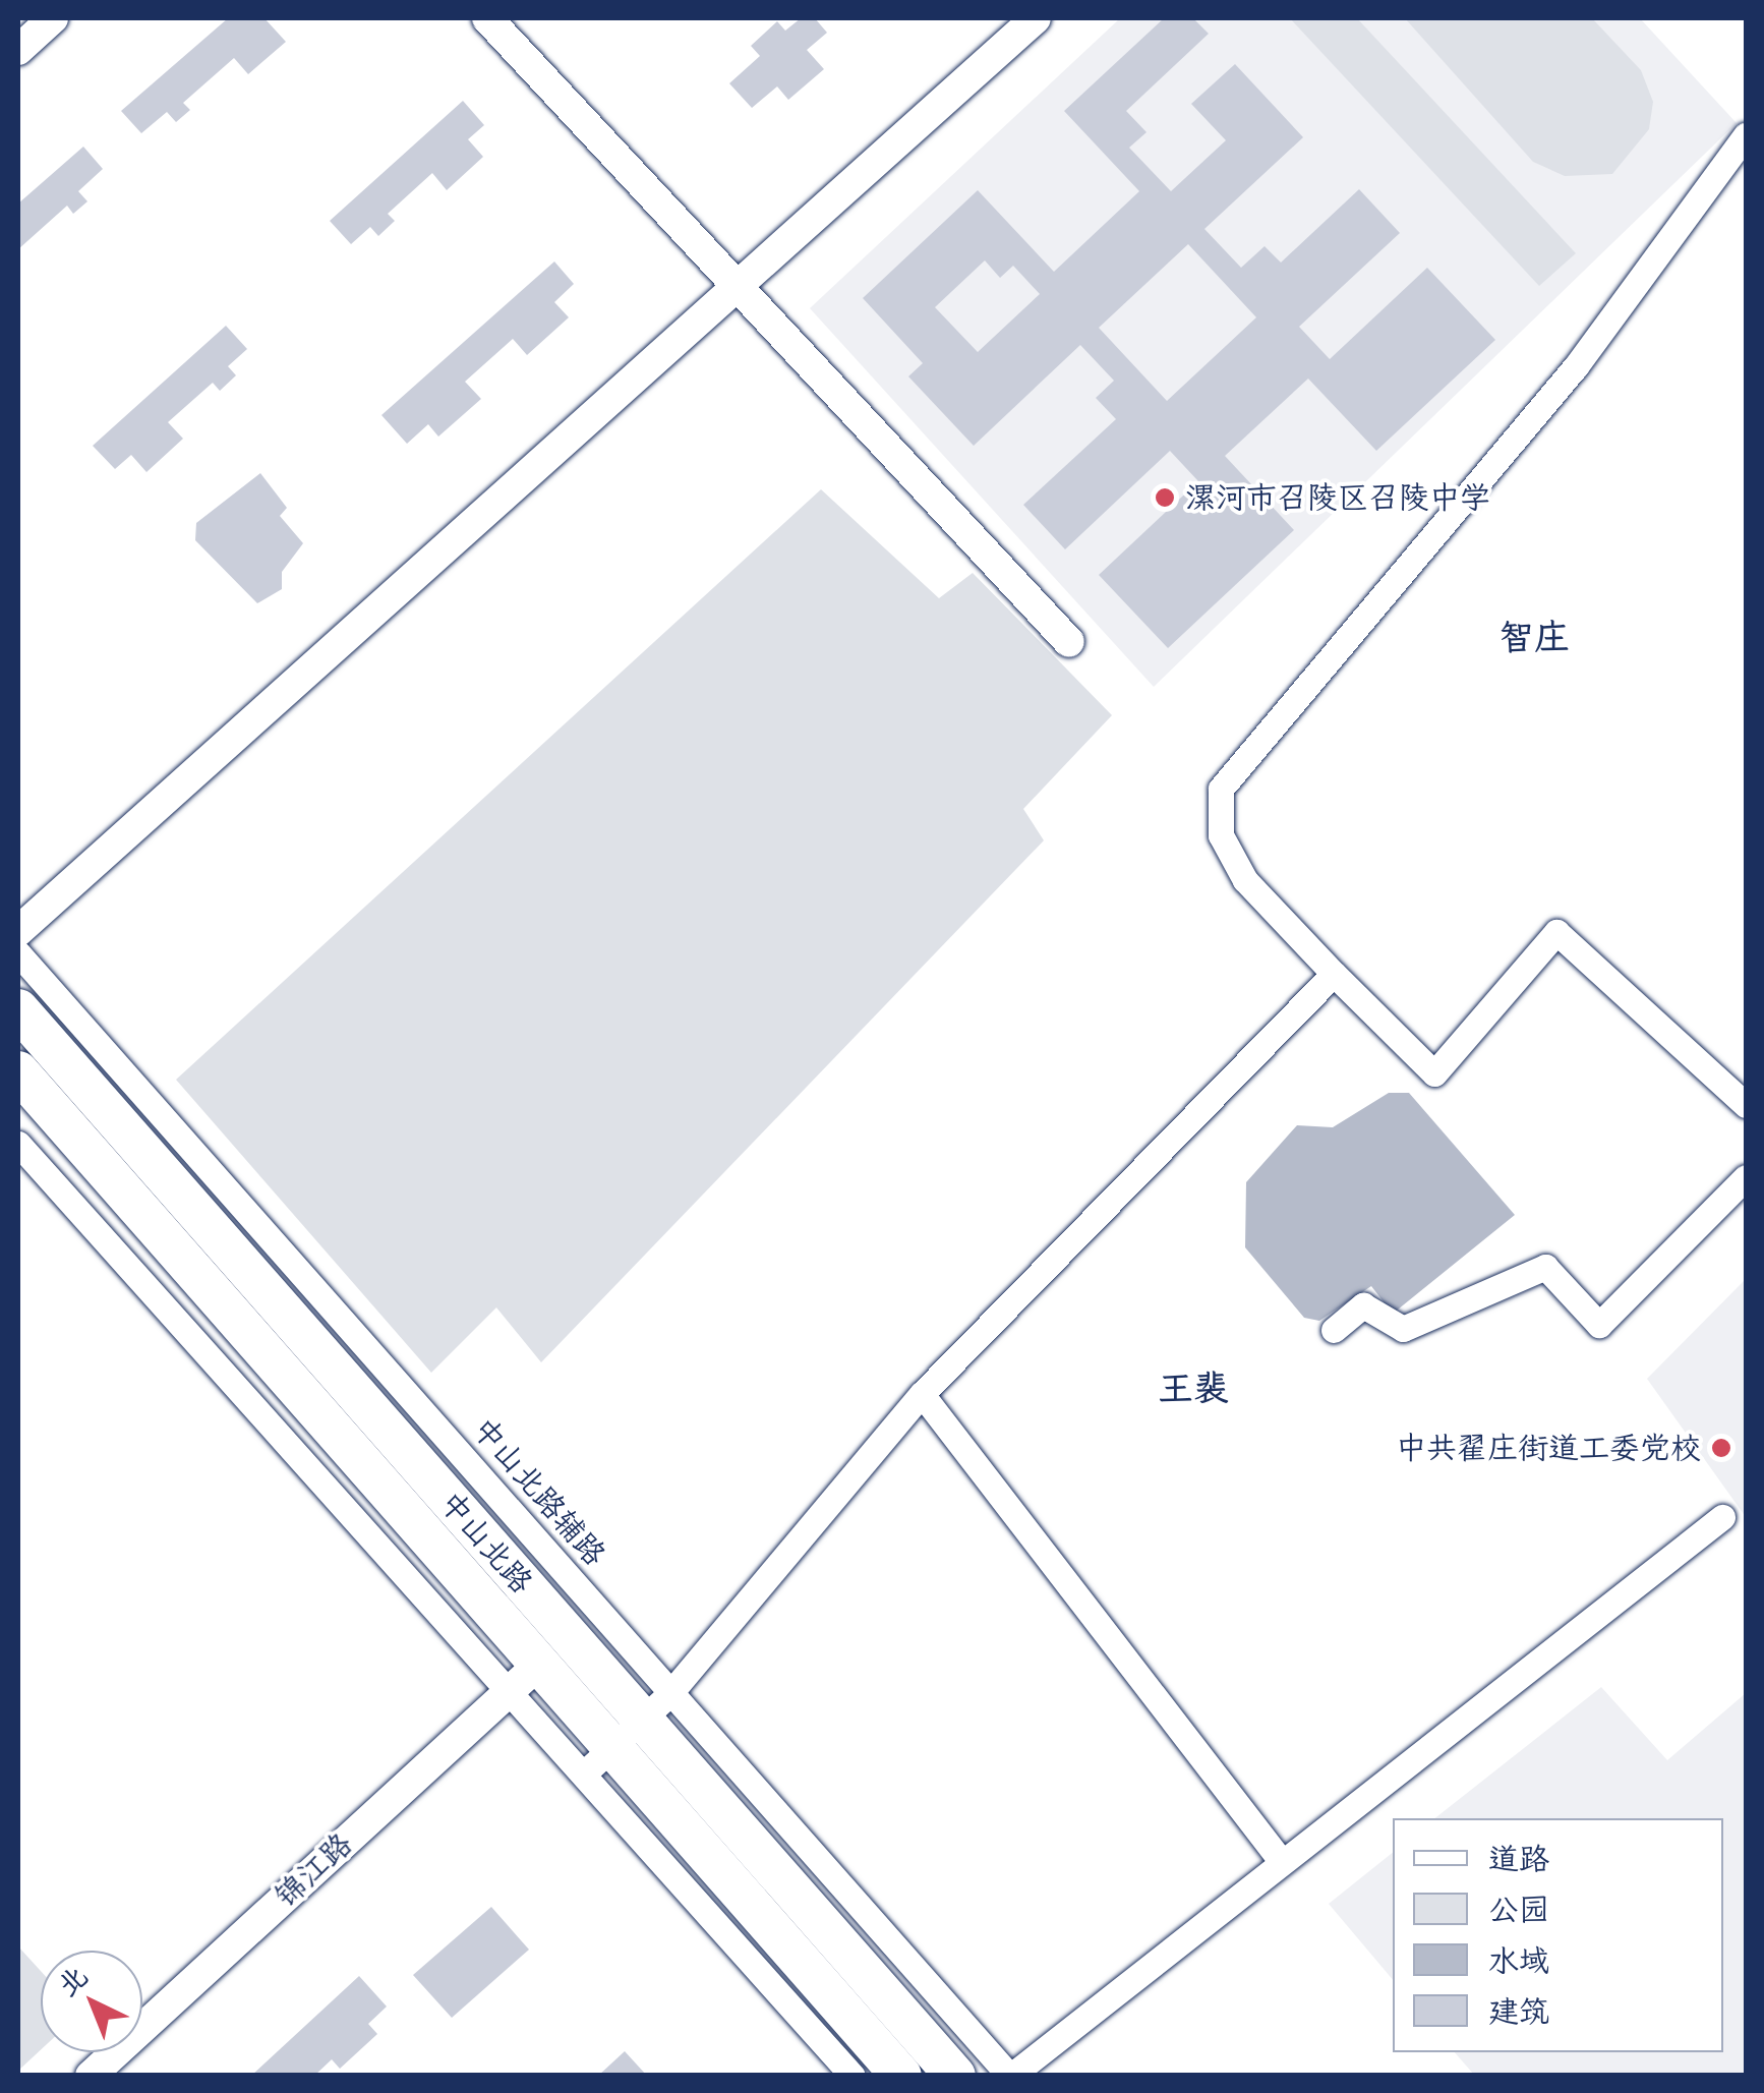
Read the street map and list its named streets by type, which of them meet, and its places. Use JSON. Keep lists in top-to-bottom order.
{
  "streets": {
    "main road": ["中山北路"],
    "street": ["中山北路辅路", "锦江路"]
  },
  "crossings": [
    ["中山北路辅路", "中山北路"],
    ["中山北路", "锦江路"]
  ],
  "districts": ["智庄", "王裴"],
  "places": ["漯河市召陵区召陵中学", "中共翟庄街道工委党校"],
  "legend": [
    "道路",
    "公园",
    "水域",
    "建筑"
  ],
  "north": "top left"
}
